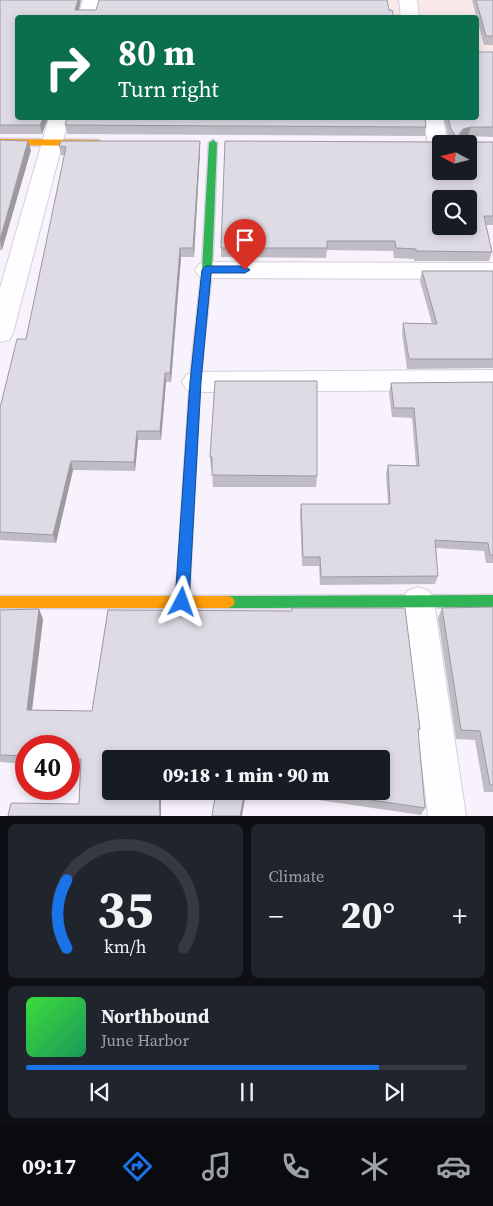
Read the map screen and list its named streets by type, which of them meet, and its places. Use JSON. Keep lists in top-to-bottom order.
{
  "north": "left",
  "page": {
    "turn": ["80 m", "Turn right"],
    "limit": "40",
    "trip": "09:18 · 1 min · 90 m",
    "tile": "Climate",
    "heat": ["−", "20°", "+"],
    "song": ["Northbound", "June Harbor"],
    "tabs": "09:17",
    "gauge": ["35", "km/h"]
  }
}
